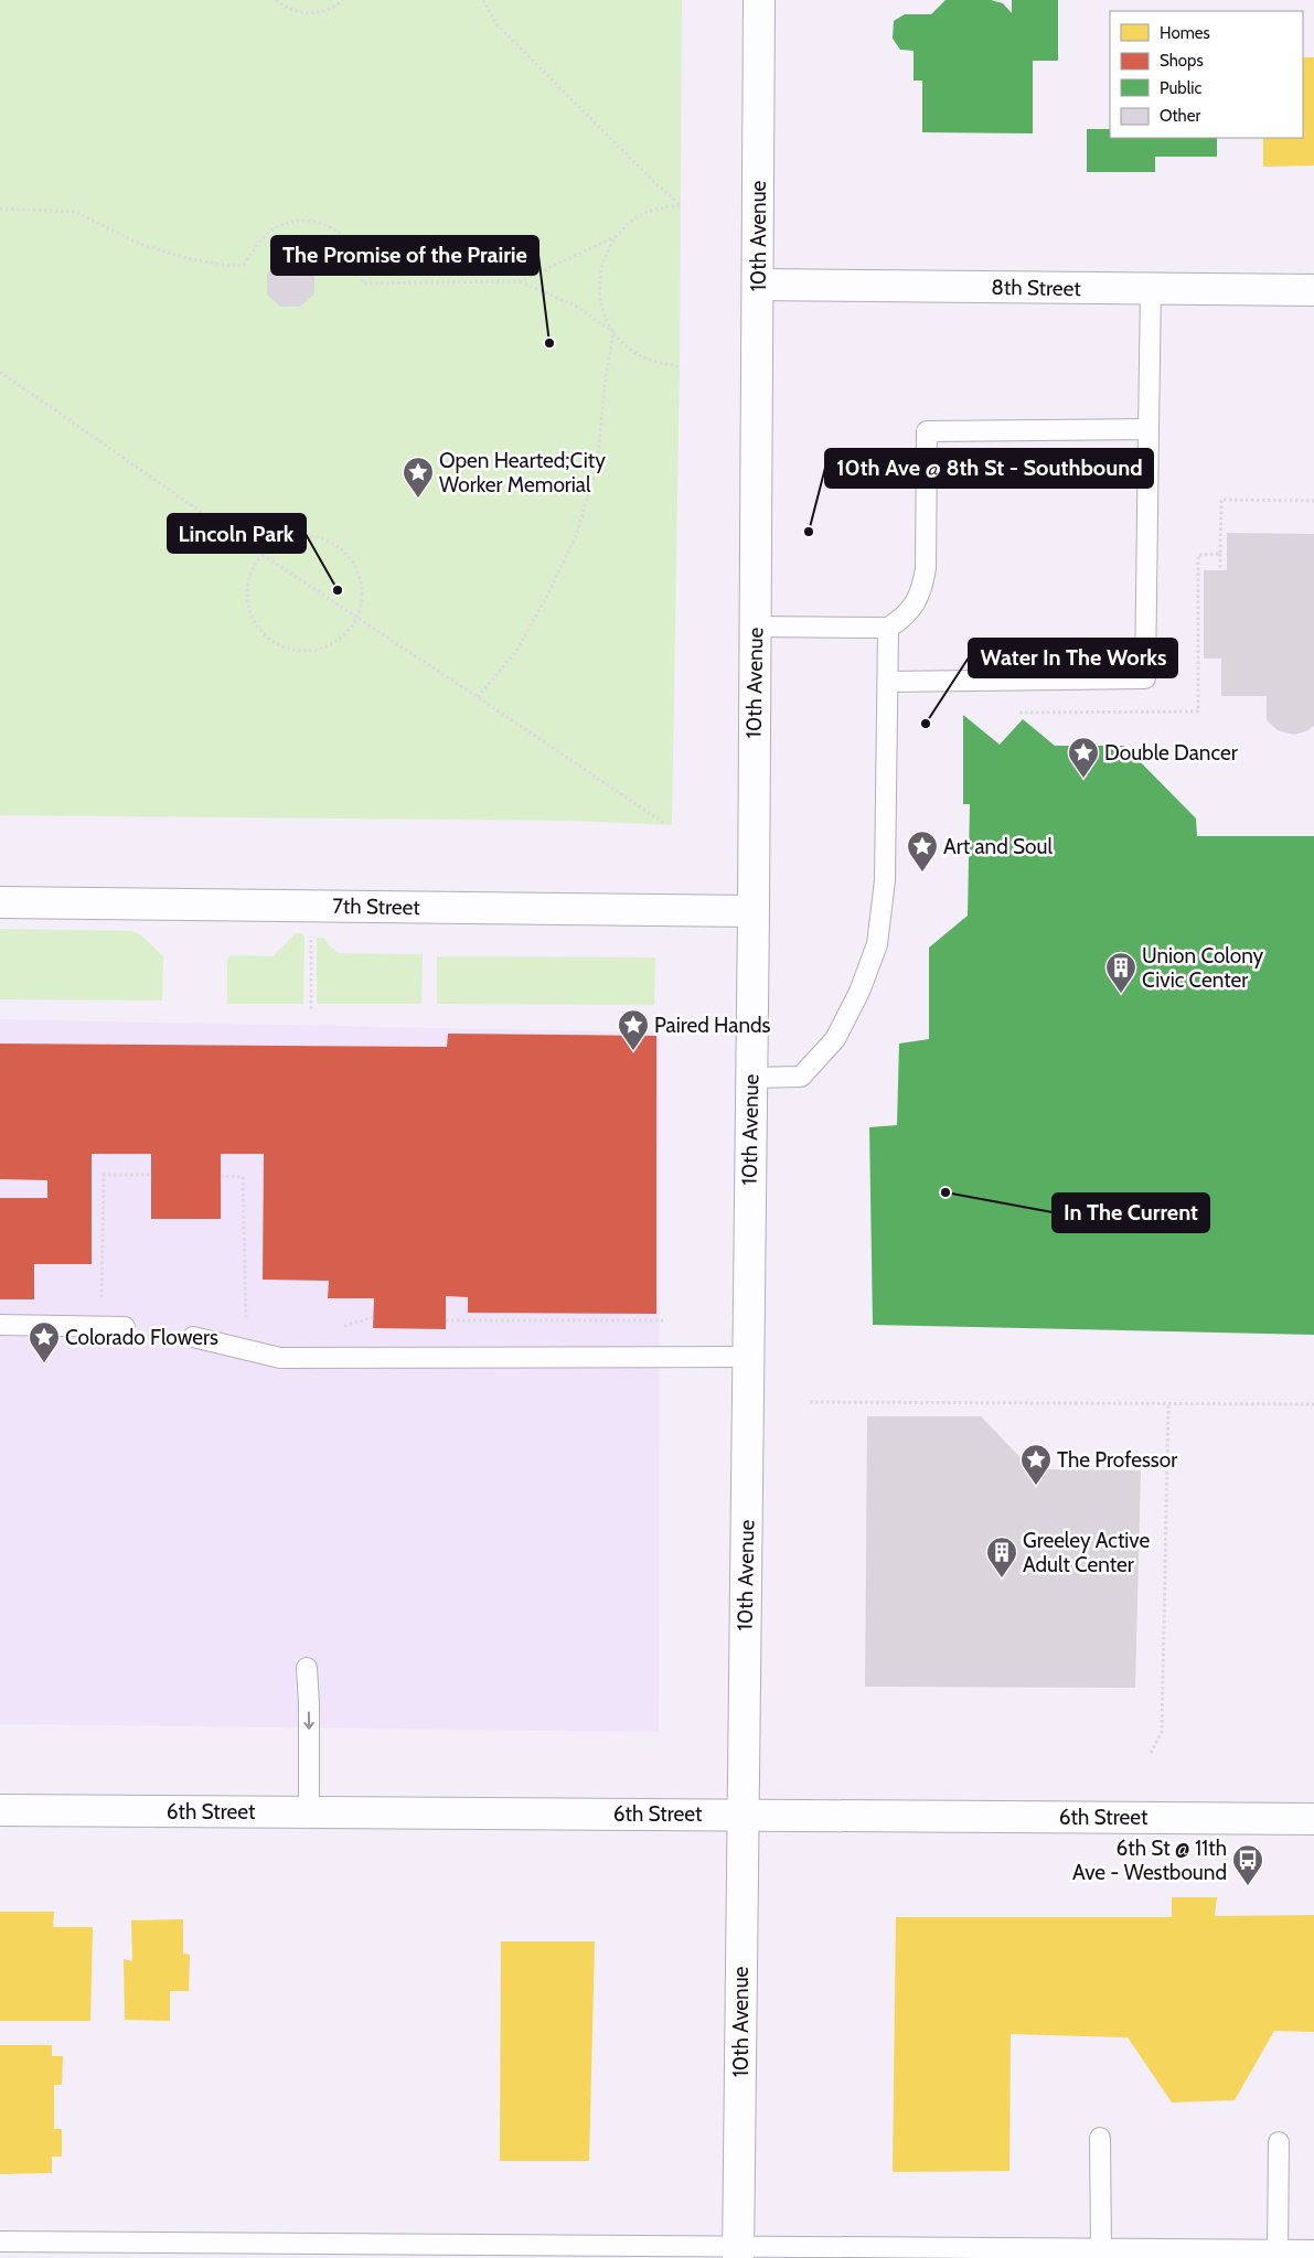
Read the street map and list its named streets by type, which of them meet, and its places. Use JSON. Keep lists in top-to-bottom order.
{
  "streets": {
    "street": [
      "10th Avenue",
      "8th Street",
      "7th Street",
      "6th Street"
    ]
  },
  "crossings": [
    ["10th Avenue", "8th Street"],
    ["10th Avenue", "7th Street"],
    ["10th Avenue", "6th Street"]
  ],
  "places": {
    "other": [
      "The Promise of the Prairie",
      "10th Ave @ 8th St - Southbound",
      "Lincoln Park",
      "Water In The Works",
      "In The Current"
    ],
    "place": [
      "Open Hearted;City Worker Memorial",
      "Double Dancer",
      "Art and Soul",
      "Paired Hands",
      "Colorado Flowers",
      "The Professor"
    ],
    "building": ["Union Colony Civic Center", "Greeley Active Adult Center"],
    "bus stop": ["6th St @ 11th Ave - Westbound"]
  },
  "legend": [
    "Homes",
    "Shops",
    "Public",
    "Other"
  ]
}
